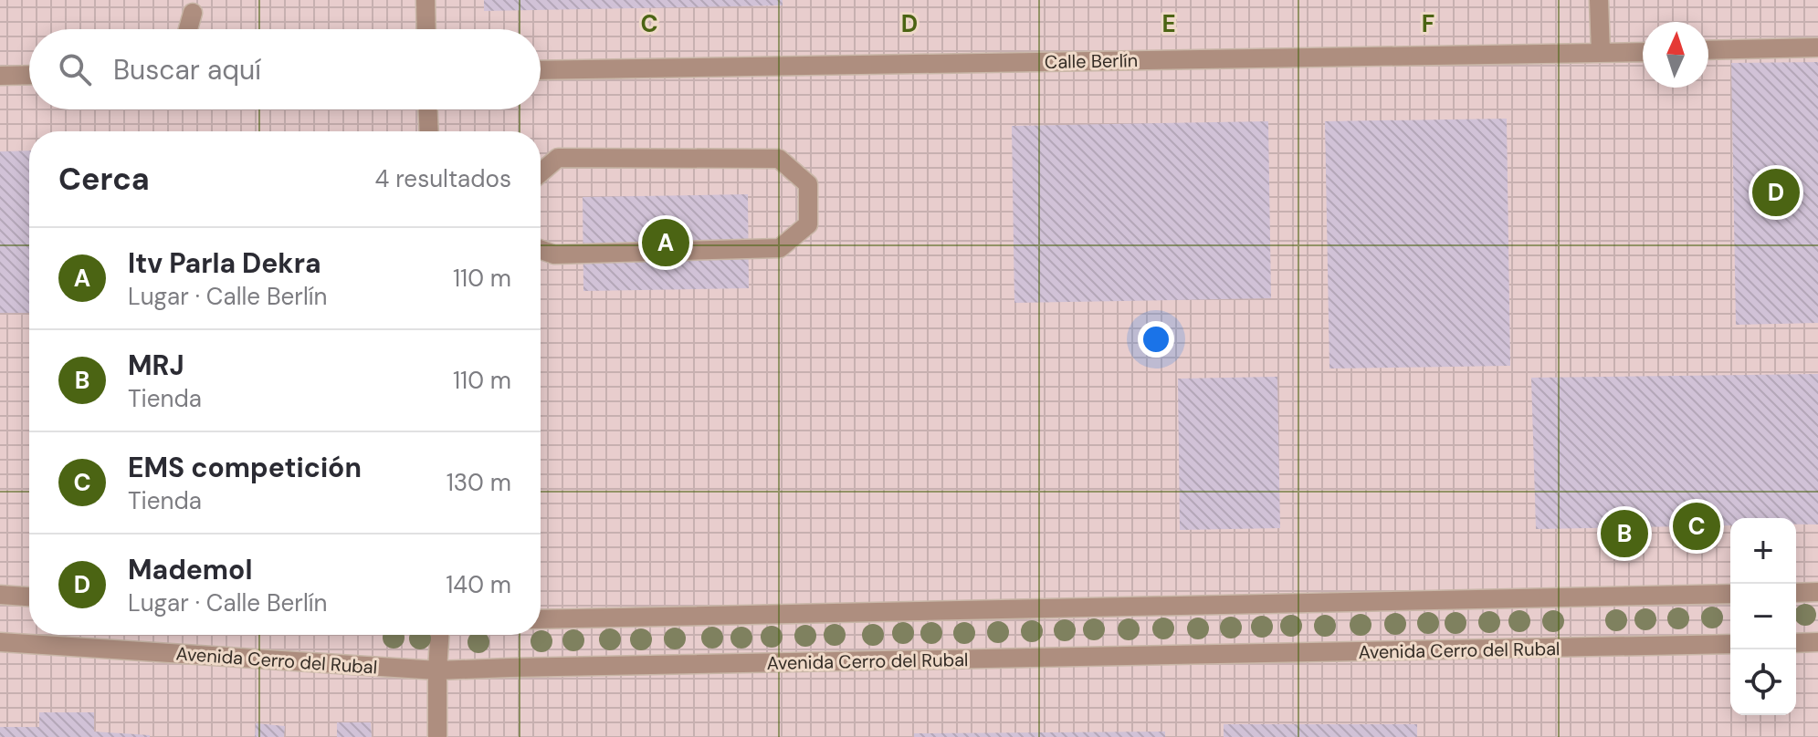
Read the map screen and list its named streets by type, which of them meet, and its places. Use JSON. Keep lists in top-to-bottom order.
{
  "streets": {
    "street": ["Calle Berlín", "Avenida Cerro del Rubal"]
  },
  "north": "top",
  "page": {
    "search": "Buscar aquí",
    "heading": ["Cerca", "4 resultados"],
    "pins": [
      "D",
      "A",
      "C",
      "B"
    ],
    "list": [
      {
        "mark": "A",
        "name": "Itv Parla Dekra",
        "note": "Lugar · Calle Berlín",
        "value": "110 m"
      },
      {
        "mark": "B",
        "name": "MRJ",
        "note": "Tienda",
        "value": "110 m"
      },
      {
        "mark": "C",
        "name": "EMS competición",
        "note": "Tienda",
        "value": "130 m"
      },
      {
        "mark": "D",
        "name": "Mademol",
        "note": "Lugar · Calle Berlín",
        "value": "140 m"
      }
    ],
    "map_buttons": ["+", "−"]
  },
  "grid": {
    "columns": [
      "C",
      "D",
      "E",
      "F"
    ]
  }
}
